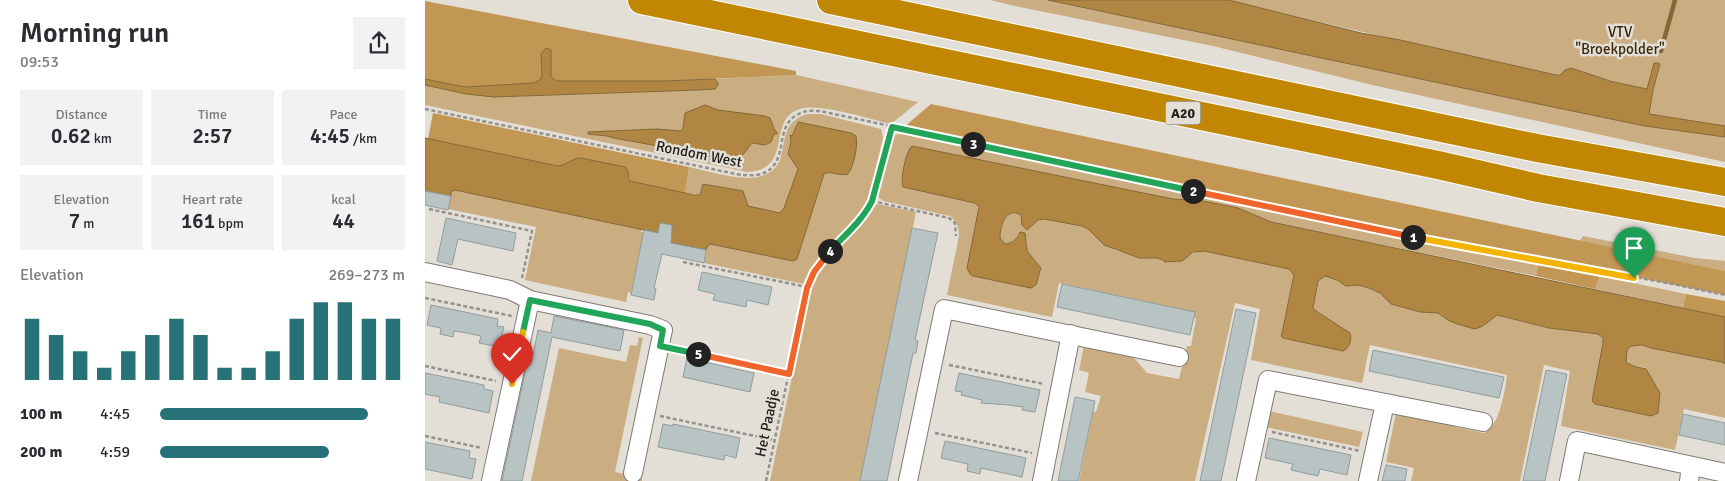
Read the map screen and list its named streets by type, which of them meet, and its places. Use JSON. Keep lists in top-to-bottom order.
{
  "streets": {
    "highway": ["A20"],
    "path": ["Rondom West", "Het Paadje"]
  },
  "crossings": [
    ["Rondom West", "Het Paadje"]
  ],
  "parks": ["VTV \"Broekpolder\""],
  "page": {
    "heading": ["Morning run", "09:53"],
    "stats": [
      ["Distance", "0.62 km"],
      ["Time", "2:57"],
      ["Pace", "4:45 /km"],
      ["Elevation", "7 m"],
      ["Heart rate", "161 bpm"],
      ["kcal", "44"]
    ],
    "pins": [
      "3",
      "2",
      "1",
      "4",
      "5"
    ],
    "chart": ["Elevation", "269–273 m"],
    "list": [
      {
        "name": "100 m",
        "note": "4:45"
      },
      {
        "name": "200 m",
        "note": "4:59"
      }
    ]
  }
}
